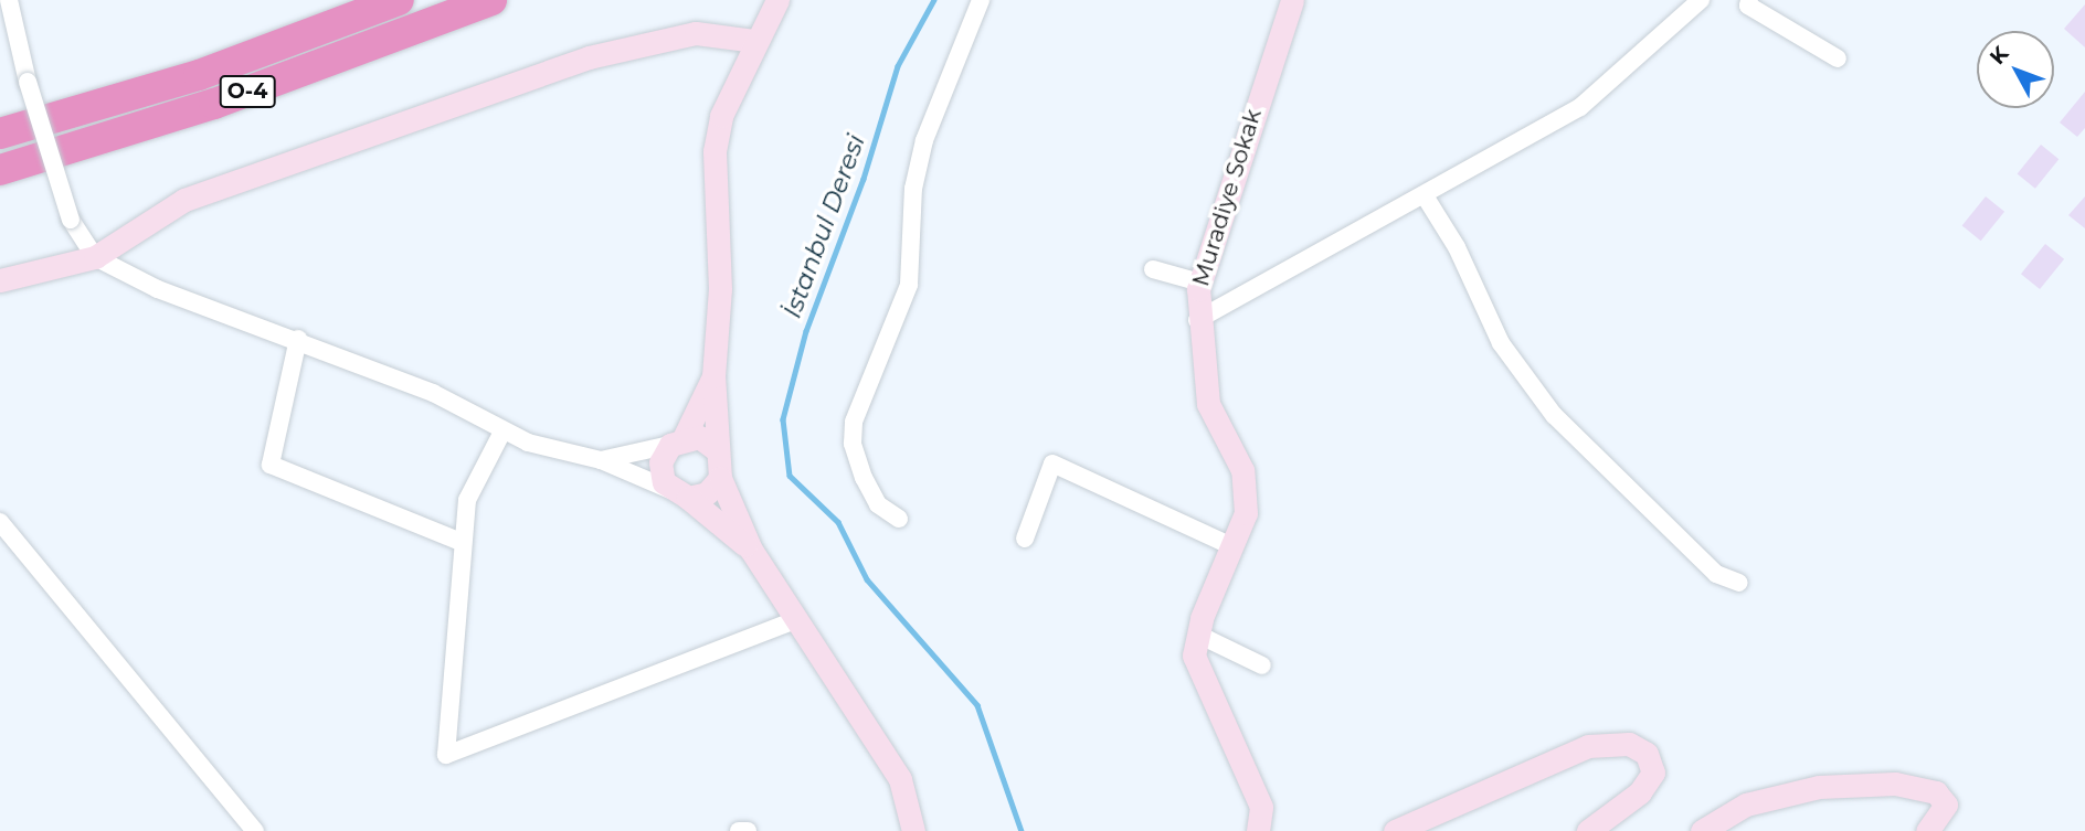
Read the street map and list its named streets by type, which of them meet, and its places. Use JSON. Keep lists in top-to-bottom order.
{
  "streets": {
    "highway": ["O-4"],
    "street": ["Muradiye Sokak"]
  },
  "water": ["İstanbul Deresi"],
  "north": "top left"
}
